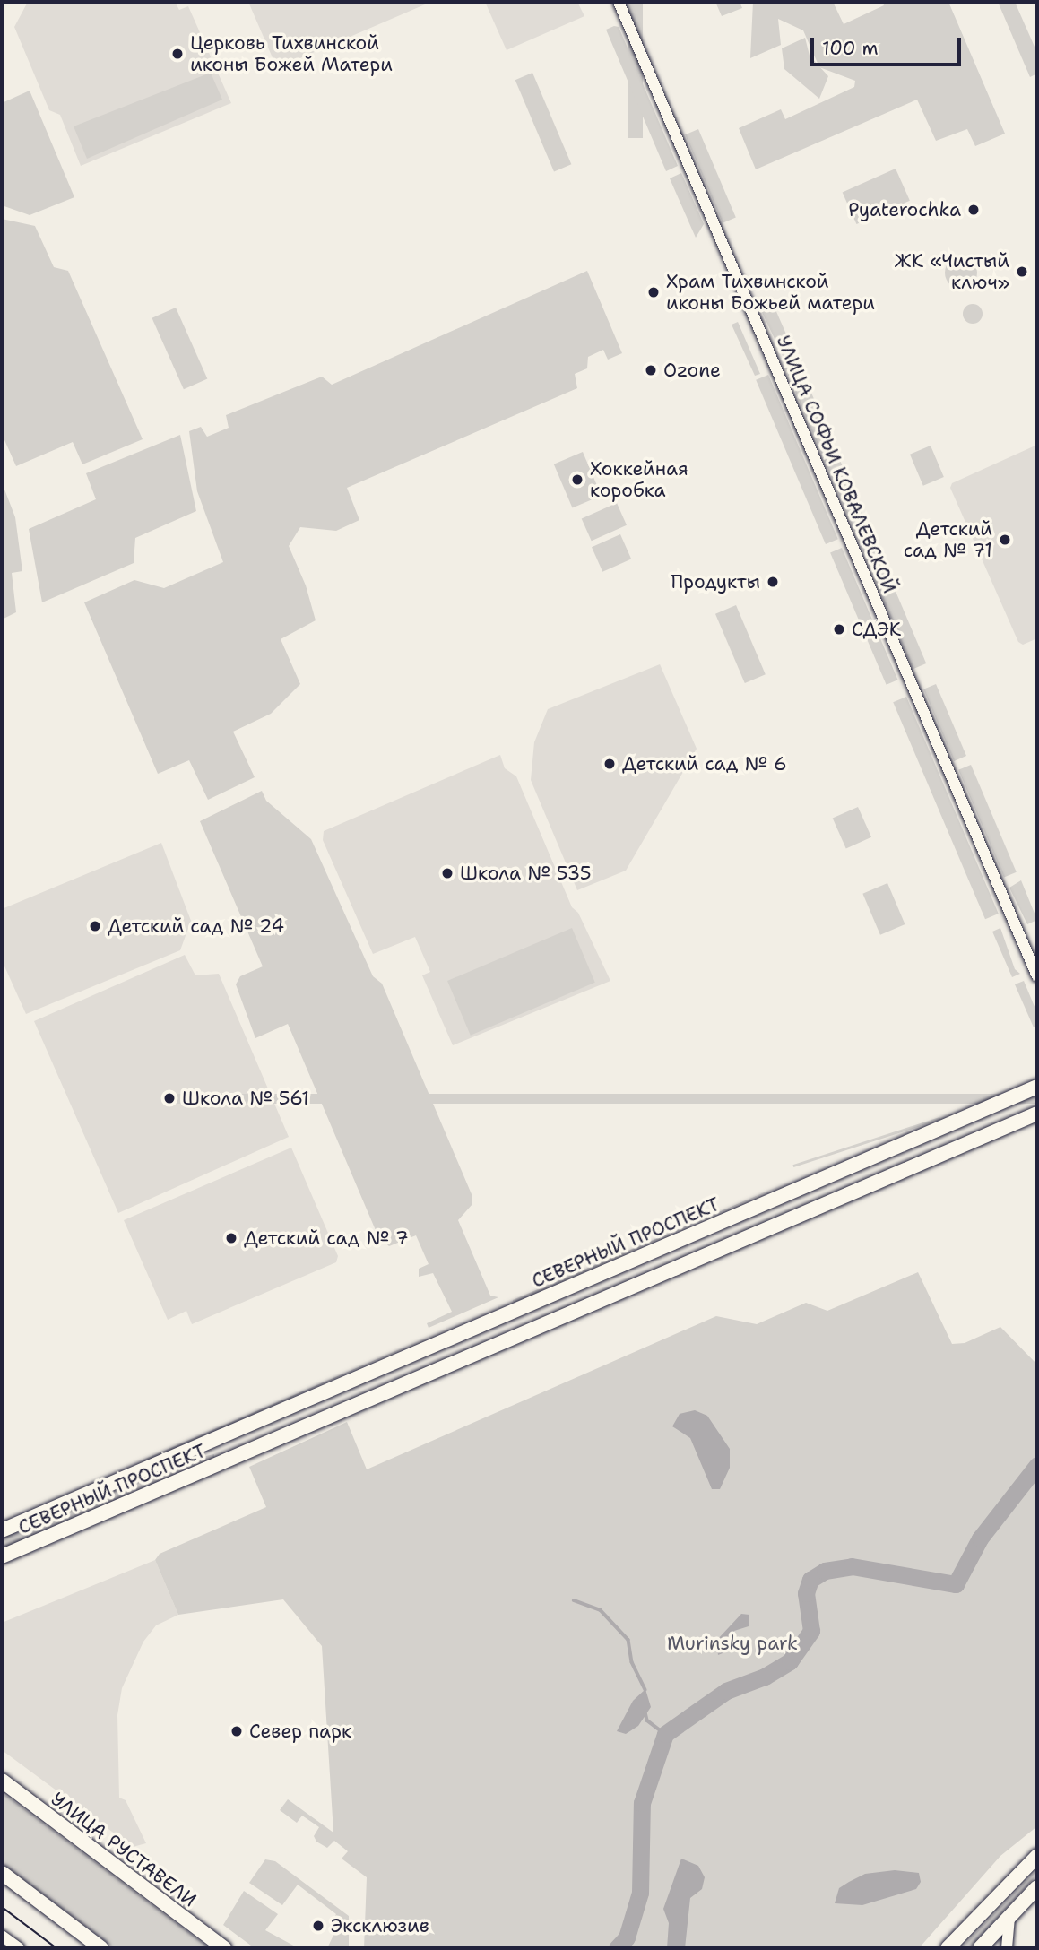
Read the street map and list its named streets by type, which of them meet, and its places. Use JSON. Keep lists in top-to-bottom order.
{
  "streets": {
    "main road": ["СЕВЕРНЫЙ ПРОСПЕКТ", "УЛИЦА РУСТАВЕЛИ"],
    "street": ["УЛИЦА СОФЬИ КОВАЛЕВСКОЙ"]
  },
  "parks": ["Murinsky park"],
  "places": [
    "Церковь Тихвинской иконы Божей Матери",
    "Pyaterochka",
    "ЖК «Чистый ключ»",
    "Храм Тихвинской иконы Божьей матери",
    "Ozone",
    "Хоккейная коробка",
    "Детский сад № 71",
    "Продукты",
    "СДЭК",
    "Детский сад № 6",
    "Школа № 535",
    "Детский сад № 24",
    "Школа № 561",
    "Детский сад № 7",
    "Север парк",
    "Эксклюзив"
  ],
  "scale_bar": "100 m"
}
